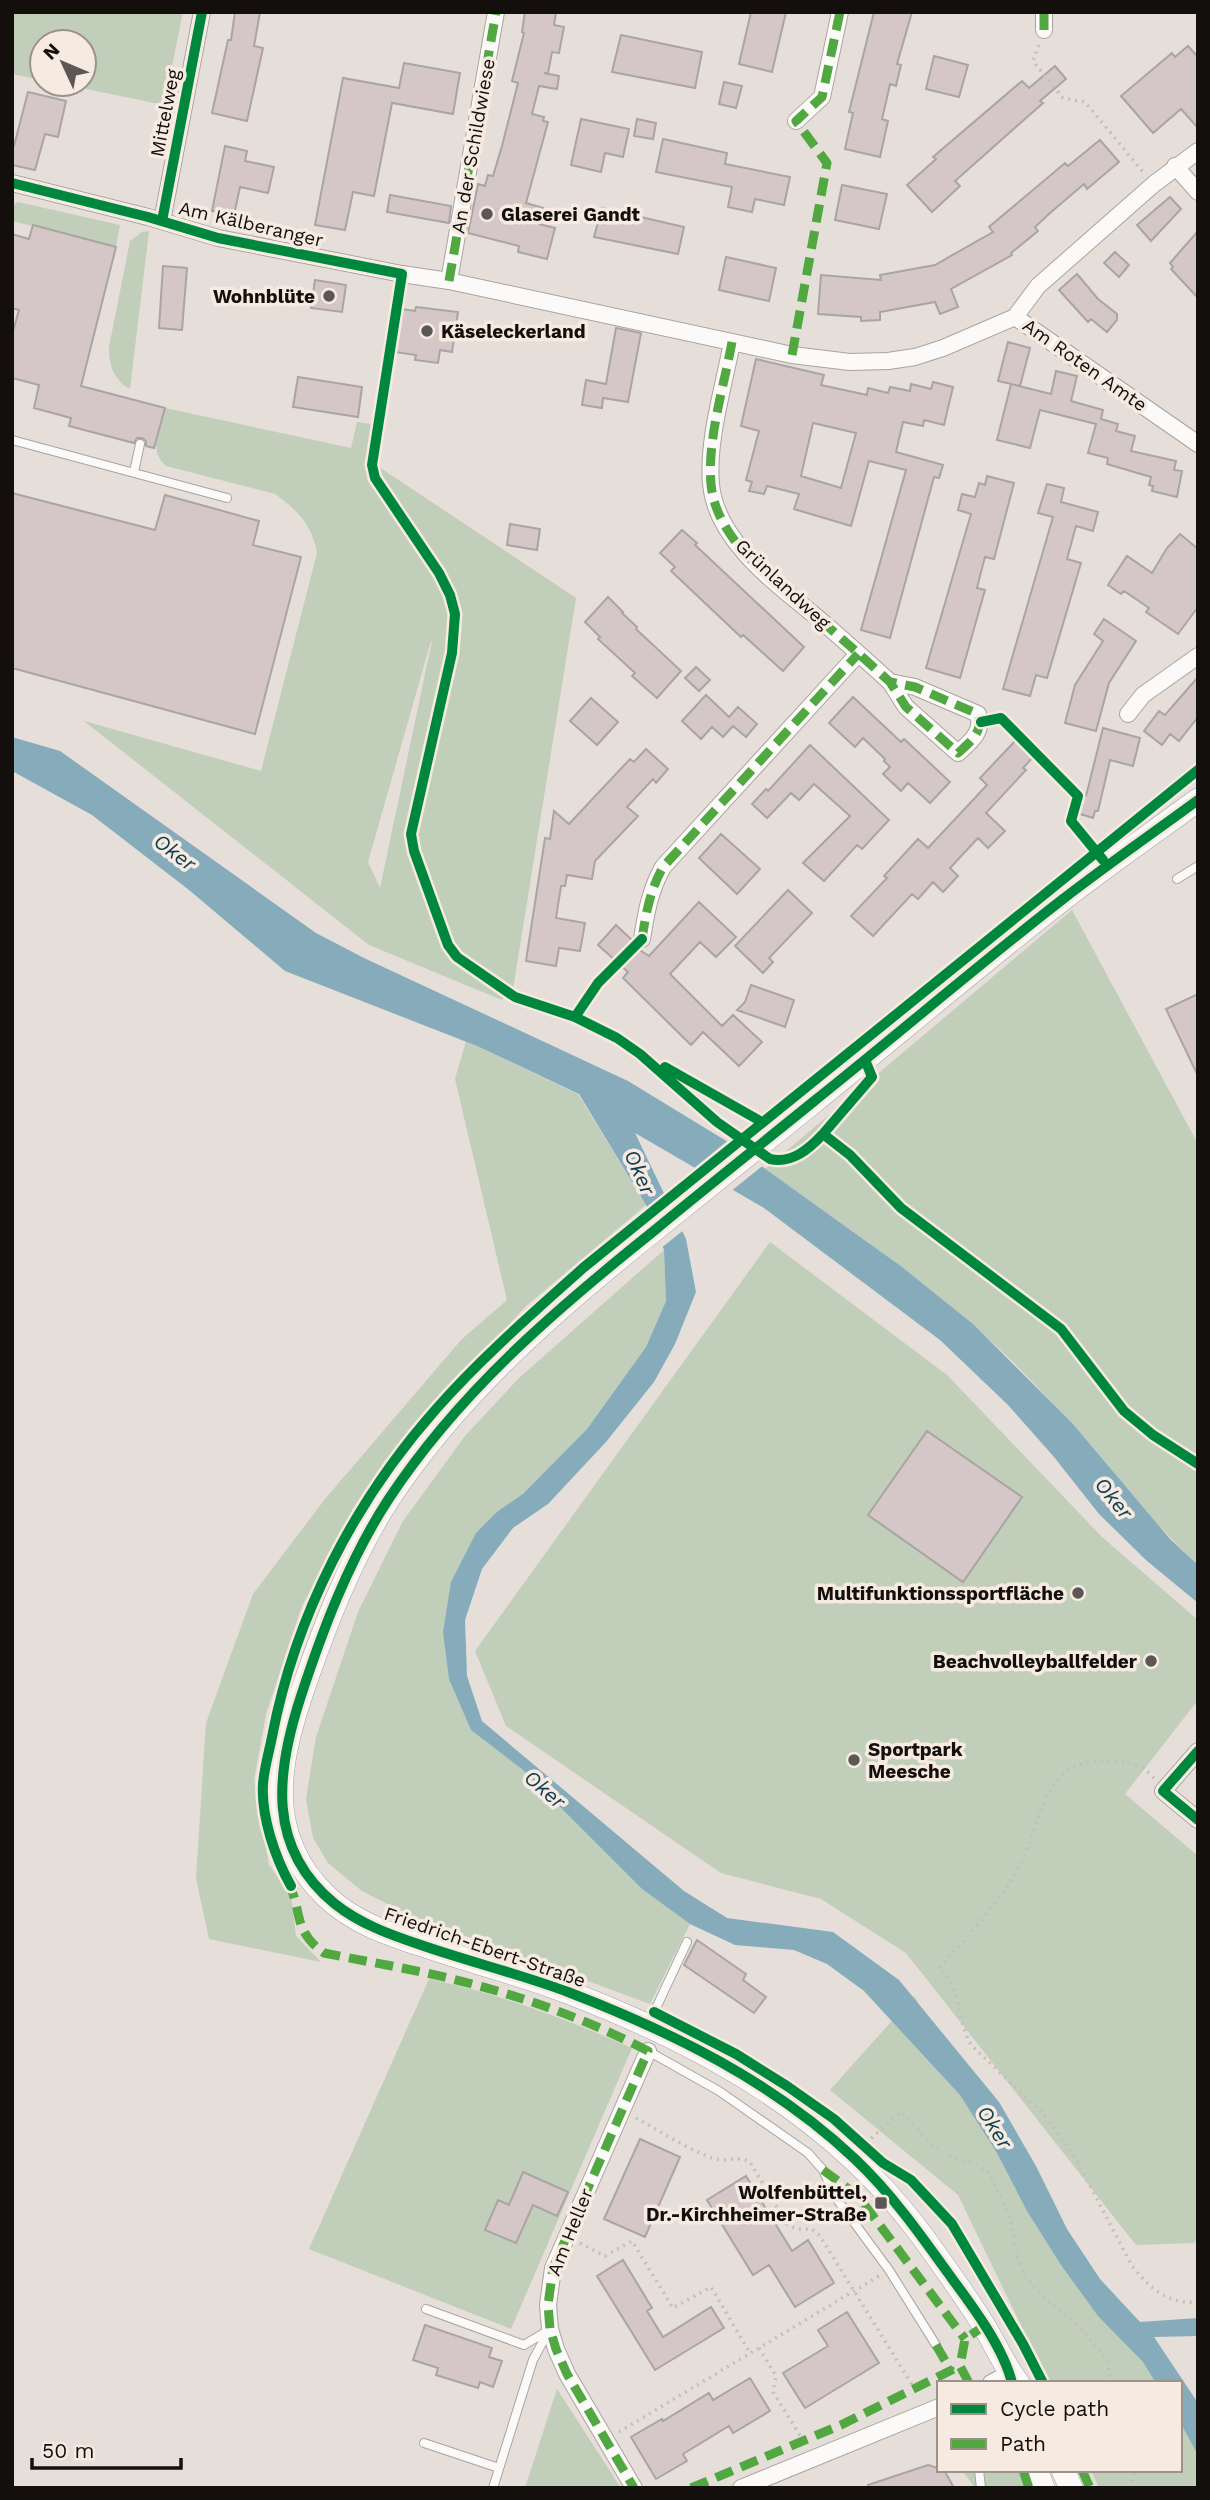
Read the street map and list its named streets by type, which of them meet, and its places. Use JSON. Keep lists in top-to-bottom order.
{
  "streets": {
    "main road": ["Friedrich-Ebert-Straße"],
    "street": [
      "Mittelweg",
      "An der Schildwiese",
      "Am Kälberanger",
      "Am Roten Amte",
      "Grünlandweg",
      "Am Heller"
    ]
  },
  "crossings": [
    ["Mittelweg", "Am Kälberanger"],
    ["An der Schildwiese", "Am Kälberanger"],
    ["Am Kälberanger", "Am Roten Amte"],
    ["Am Kälberanger", "Grünlandweg"]
  ],
  "water": ["Oker"],
  "places": {
    "other": [
      "Glaserei Gandt",
      "Wohnblüte",
      "Käseleckerland",
      "Multifunktionssportfläche",
      "Beachvolleyballfelder",
      "Sportpark Meesche"
    ],
    "transit": ["Wolfenbüttel, Dr.-Kirchheimer-Straße"]
  },
  "legend": ["Cycle path", "Path"],
  "scale_bar": "50 m",
  "north": "top left"
}
